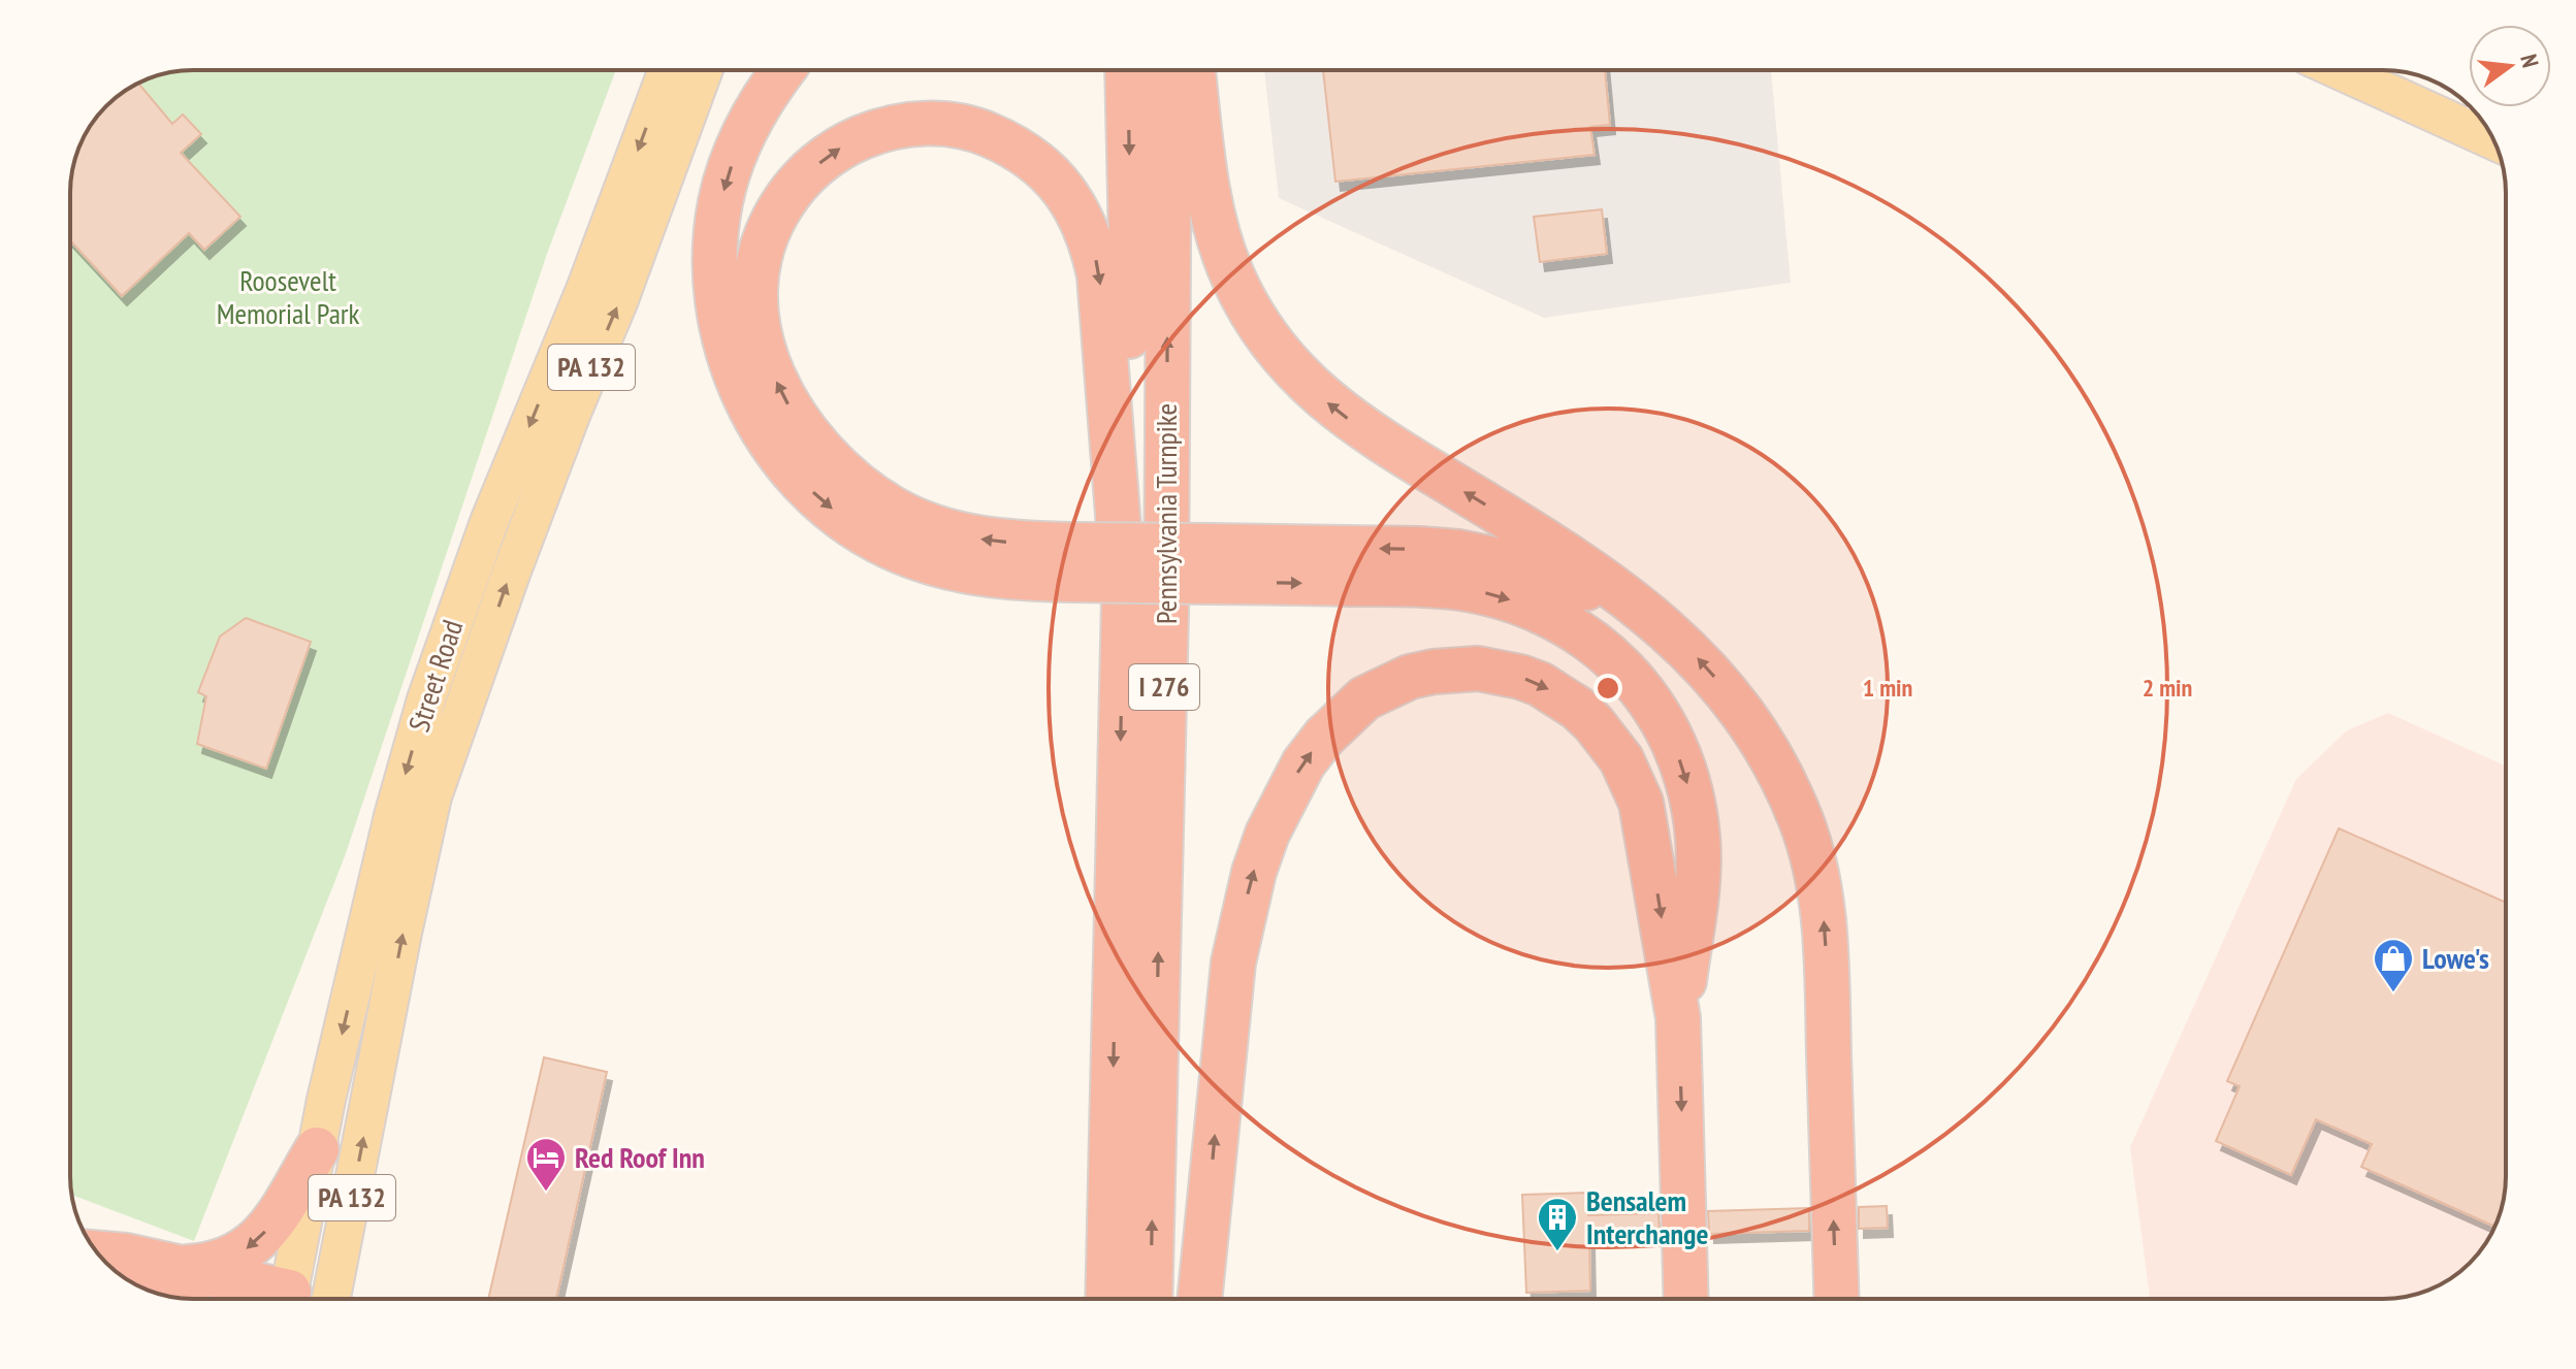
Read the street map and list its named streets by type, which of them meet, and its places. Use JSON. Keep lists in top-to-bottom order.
{
  "streets": {
    "highway": ["Pennsylvania Turnpike", "I 276"],
    "main road": ["PA 132", "Street Road"]
  },
  "parks": ["Roosevelt Memorial Park"],
  "places": {
    "shop": ["Lowe's"],
    "hotel": ["Red Roof Inn"],
    "building": ["Bensalem Interchange"]
  },
  "north": "right",
  "rings": ["1 min", "2 min"]
}
